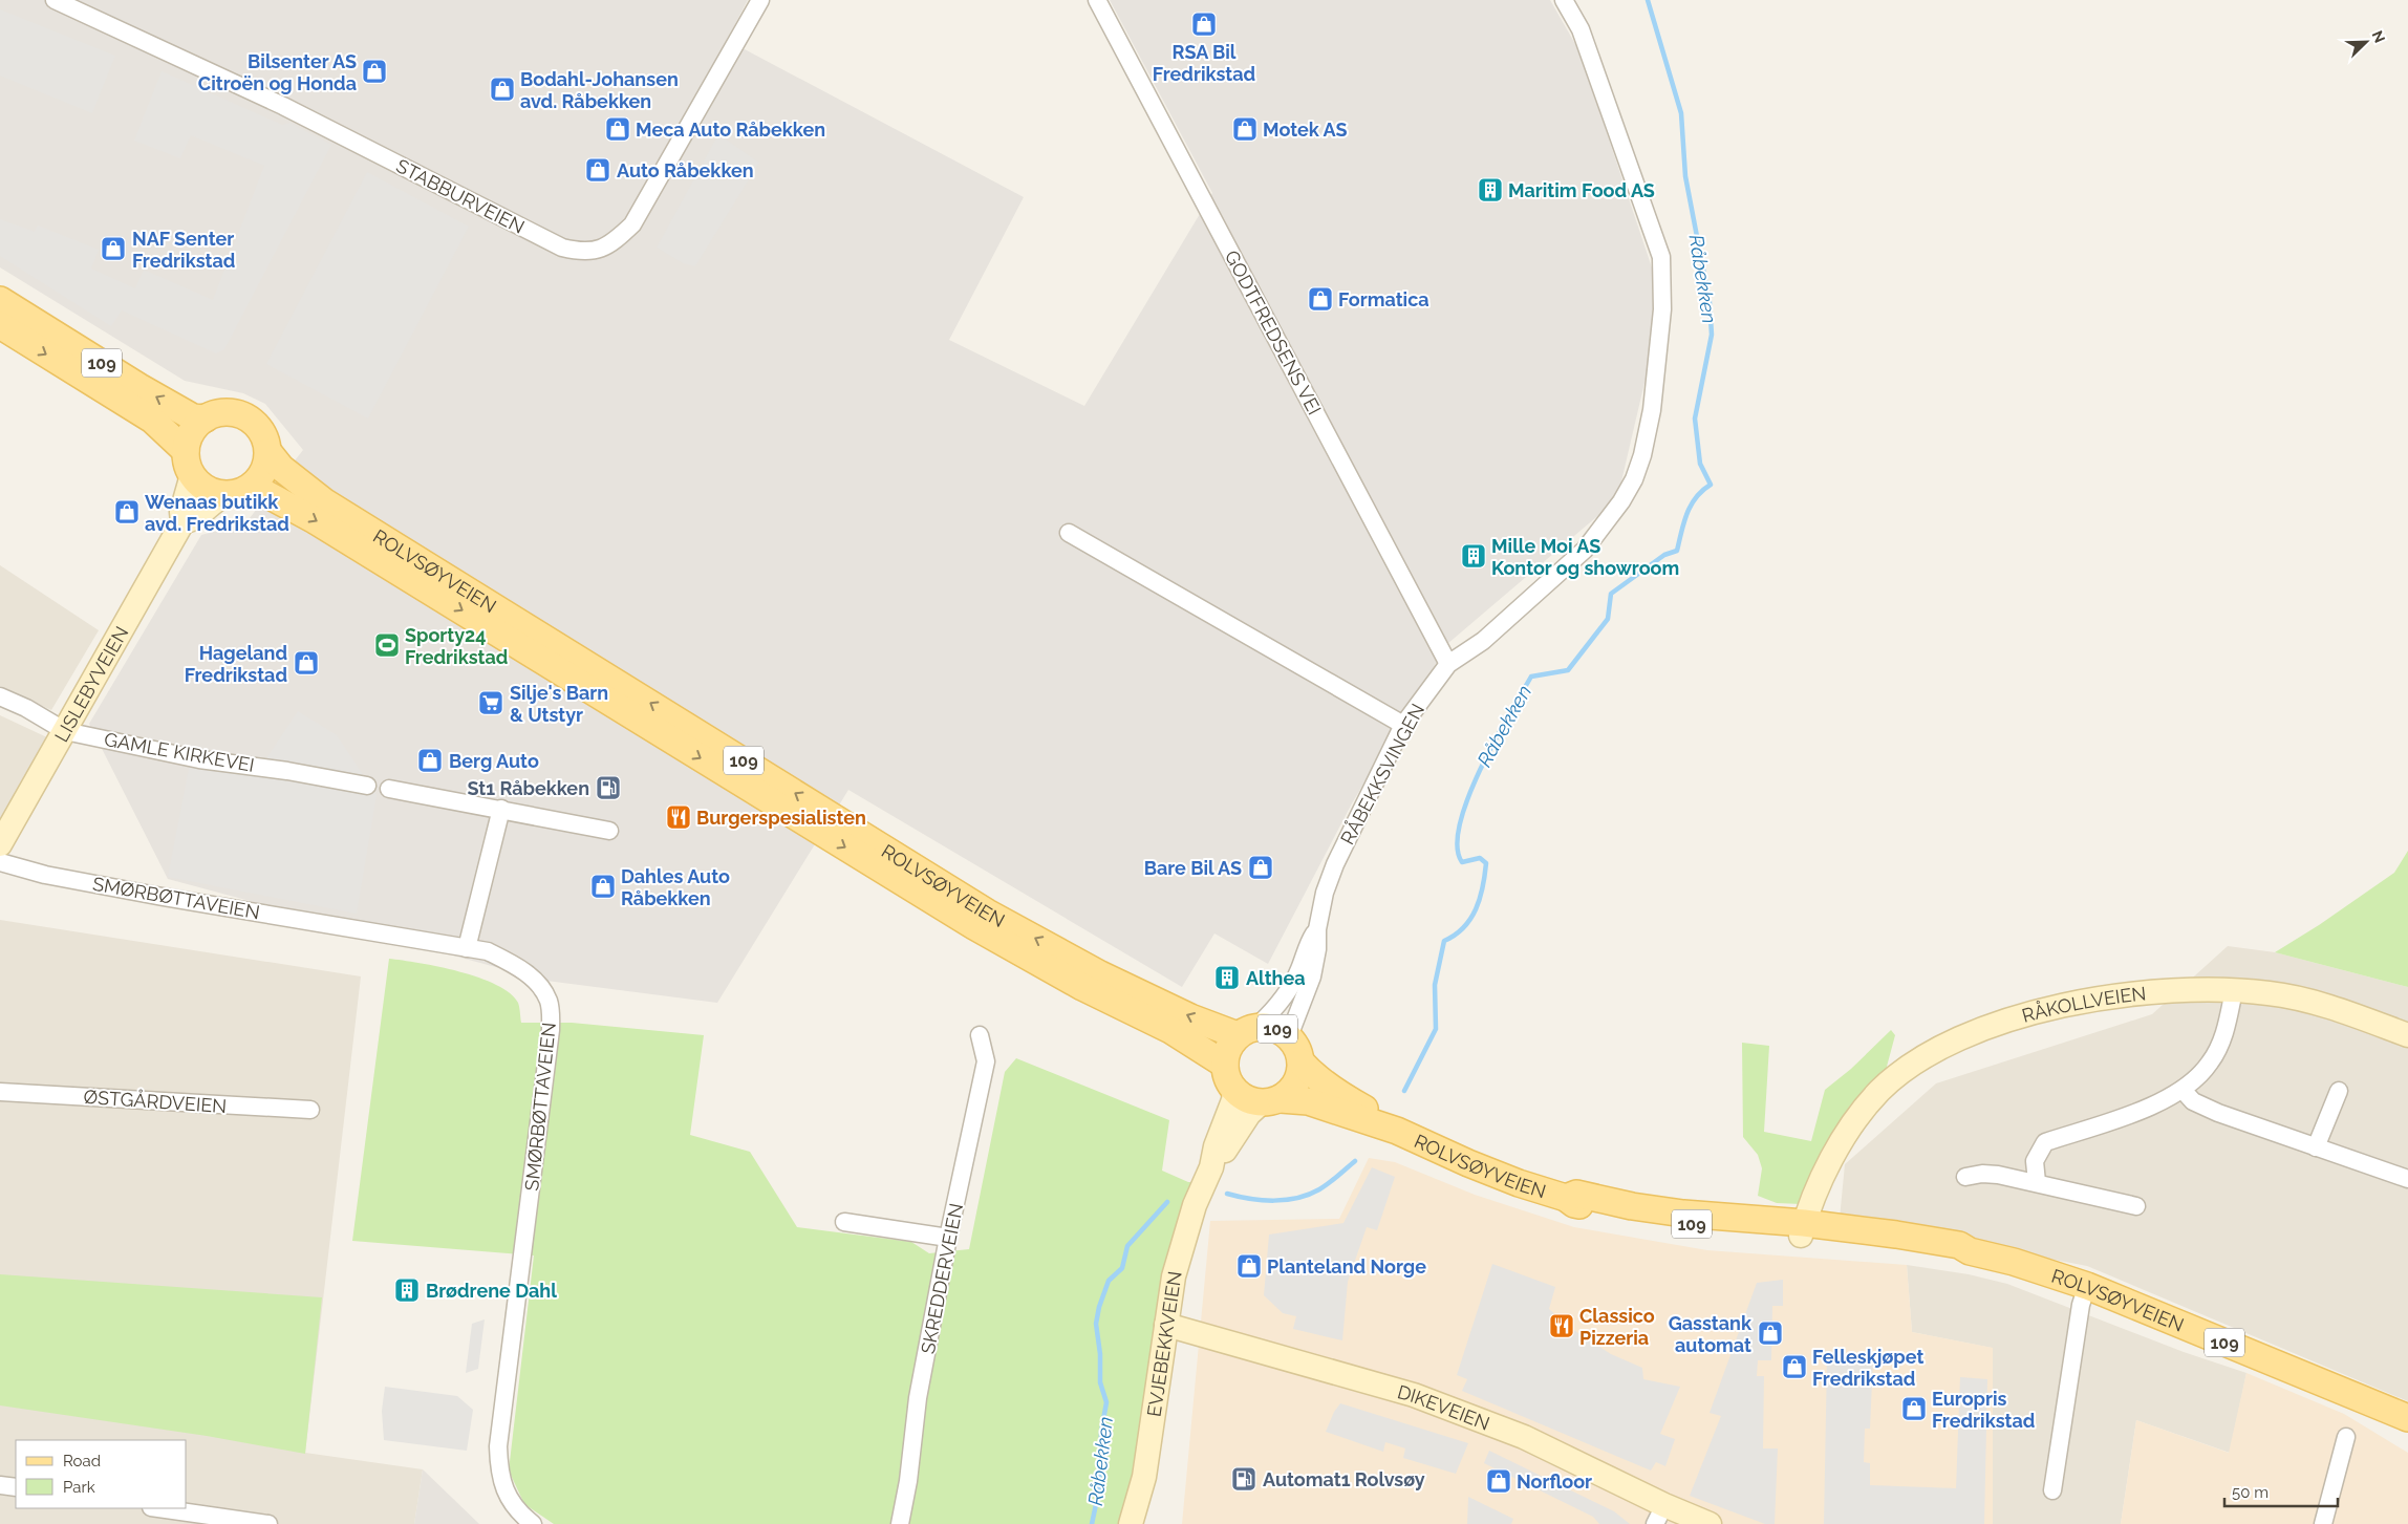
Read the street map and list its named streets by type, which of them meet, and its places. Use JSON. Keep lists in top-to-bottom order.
{
  "streets": {
    "main road": ["109", "ROLVSØYVEIEN"],
    "street": [
      "STABBURVEIEN",
      "GODTFREDSENS VEI",
      "LISLEBYVEIEN",
      "GAMLE KIRKEVEI",
      "RÅBEKKSVINGEN",
      "SMØRBØTTAVEIEN",
      "RÅKOLLVEIEN",
      "ØSTGÅRDVEIEN",
      "SKREDDERVEIEN",
      "EVJEBEKKVEIEN",
      "DIKEVEIEN"
    ]
  },
  "crossings": [
    ["GODTFREDSENS VEI", "RÅBEKKSVINGEN"],
    ["109", "ROLVSØYVEIEN"],
    ["109", "LISLEBYVEIEN"],
    ["109", "RÅBEKKSVINGEN"],
    ["109", "EVJEBEKKVEIEN"],
    ["ROLVSØYVEIEN", "LISLEBYVEIEN"],
    ["ROLVSØYVEIEN", "RÅBEKKSVINGEN"],
    ["ROLVSØYVEIEN", "RÅKOLLVEIEN"],
    ["ROLVSØYVEIEN", "EVJEBEKKVEIEN"],
    ["LISLEBYVEIEN", "GAMLE KIRKEVEI"],
    ["RÅBEKKSVINGEN", "EVJEBEKKVEIEN"],
    ["EVJEBEKKVEIEN", "DIKEVEIEN"]
  ],
  "water": ["Råbekken"],
  "places": {
    "shop": [
      "RSA Bil Fredrikstad",
      "Bilsenter AS Citroën og Honda",
      "Bodahl-Johansen avd. Råbekken",
      "Meca Auto Råbekken",
      "Motek AS",
      "Auto Råbekken",
      "NAF Senter Fredrikstad",
      "Formatica",
      "Wenaas butikk avd. Fredrikstad",
      "Hageland Fredrikstad",
      "Berg Auto",
      "Bare Bil AS",
      "Dahles Auto Råbekken",
      "Planteland Norge",
      "Gasstank automat",
      "Felleskjøpet Fredrikstad",
      "Europris Fredrikstad",
      "Norfloor"
    ],
    "building": [
      "Maritim Food AS",
      "Mille Moi AS Kontor og showroom",
      "Althea",
      "Brødrene Dahl"
    ],
    "sports": ["Sporty24 Fredrikstad"],
    "supermarket": ["Silje's Barn & Utstyr"],
    "fuel station": ["St1 Råbekken", "Automat1 Rolvsøy"],
    "restaurant": ["Burgerspesialisten", "Classico Pizzeria"]
  },
  "legend": ["Road", "Park"],
  "scale_bar": "50 m",
  "north": "top right"
}
